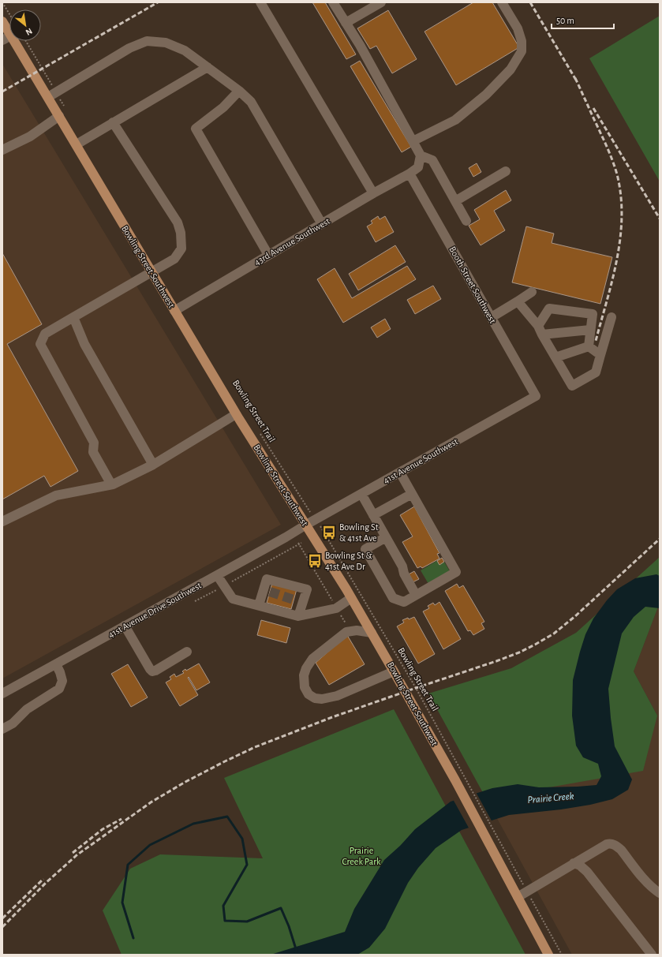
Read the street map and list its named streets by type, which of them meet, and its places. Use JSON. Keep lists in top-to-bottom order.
{
  "streets": {
    "main road": ["Bowling Street Southwest"],
    "street": [
      "43rd Avenue Southwest",
      "Booth Street Southwest",
      "41st Avenue Southwest",
      "41st Avenue Drive Southwest"
    ],
    "path": ["Bowling Street Trail"]
  },
  "crossings": [
    ["43rd Avenue Southwest", "Bowling Street Southwest"],
    ["43rd Avenue Southwest", "Booth Street Southwest"],
    ["Bowling Street Southwest", "41st Avenue Southwest"],
    ["Bowling Street Southwest", "41st Avenue Drive Southwest"],
    ["Booth Street Southwest", "41st Avenue Southwest"],
    ["41st Avenue Southwest", "41st Avenue Drive Southwest"]
  ],
  "water": ["Prairie Creek"],
  "parks": ["Prairie Creek Park"],
  "places": {
    "bus stop": ["Bowling St & 41st Ave", "Bowling St & 41st Ave Dr"]
  },
  "scale_bar": "50 m",
  "north": "bottom right"
}
